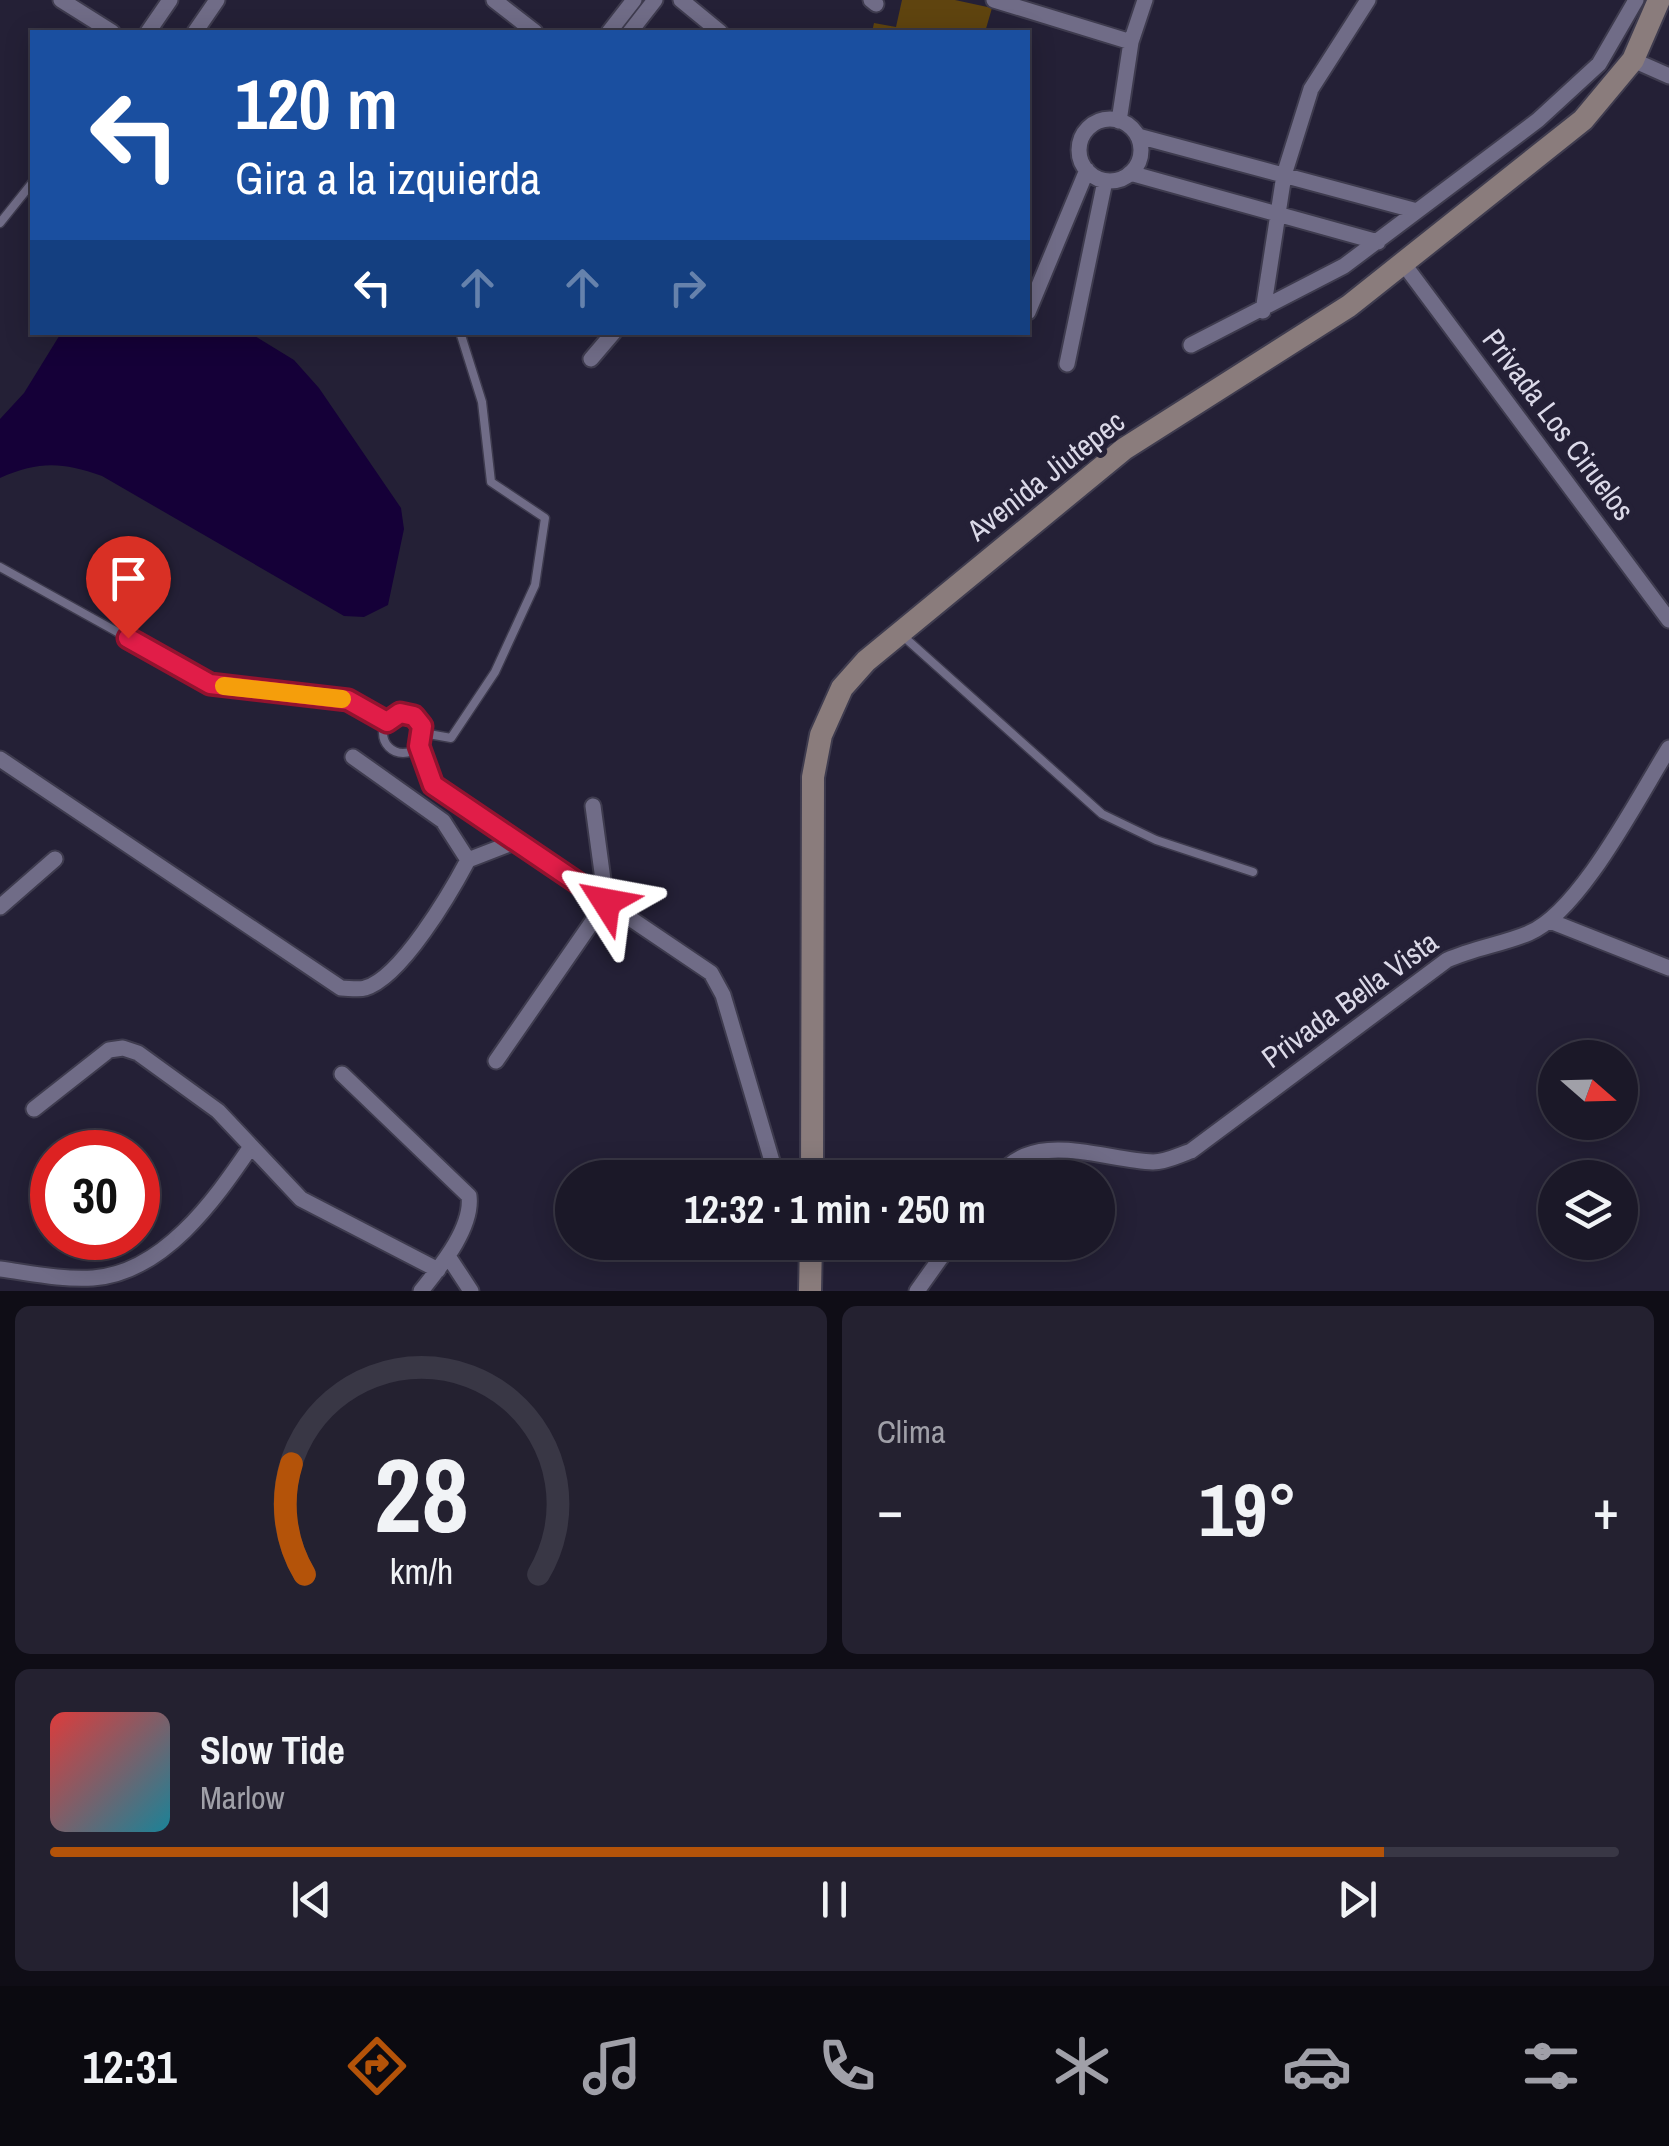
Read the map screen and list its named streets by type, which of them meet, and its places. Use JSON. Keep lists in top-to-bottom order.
{
  "streets": {
    "main road": ["Avenida Jiutepec"],
    "street": ["Privada Los Ciruelos", "Privada Bella Vista"]
  },
  "crossings": [
    ["Privada Los Ciruelos", "Avenida Jiutepec"]
  ],
  "north": "right",
  "page": {
    "turn": ["120 m", "Gira a la izquierda"],
    "limit": "30",
    "trip": "12:32 · 1 min · 250 m",
    "tile": "Clima",
    "heat": ["−", "19°", "+"],
    "song": ["Slow Tide", "Marlow"],
    "tabs": "12:31",
    "gauge": ["28", "km/h"]
  }
}
